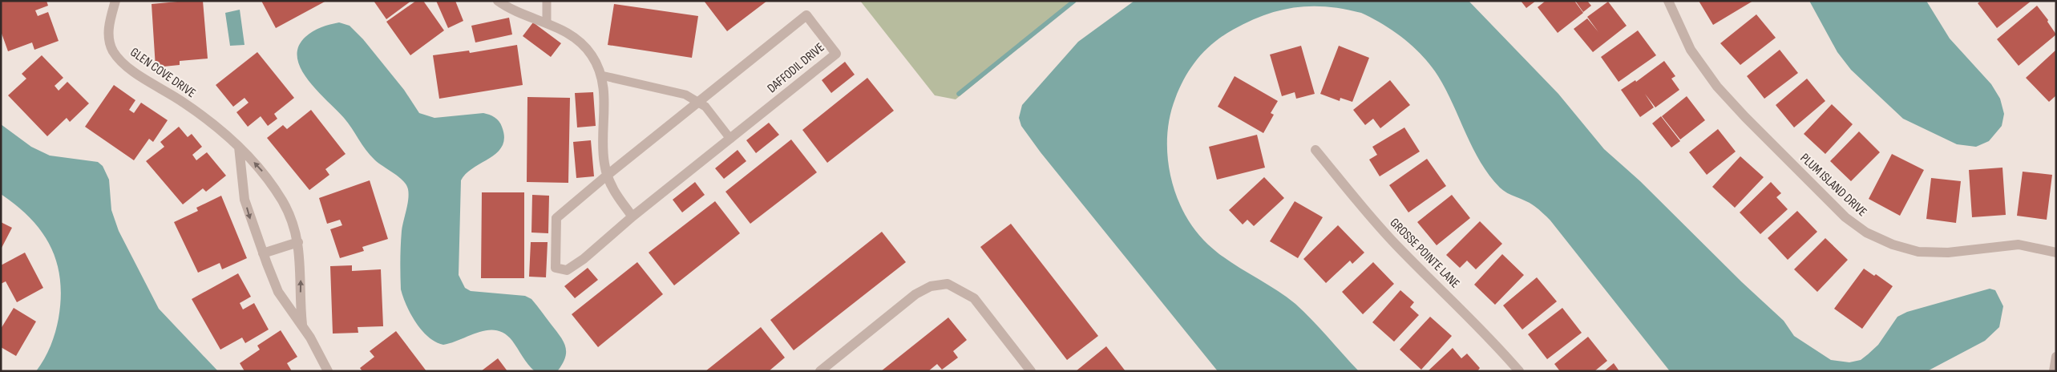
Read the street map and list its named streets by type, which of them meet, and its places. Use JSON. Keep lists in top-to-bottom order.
{
  "streets": {
    "street": [
      "DAFFODIL DRIVE",
      "GLEN COVE DRIVE",
      "PLUM ISLAND DRIVE",
      "GROSSE POINTE LANE"
    ]
  }
}
